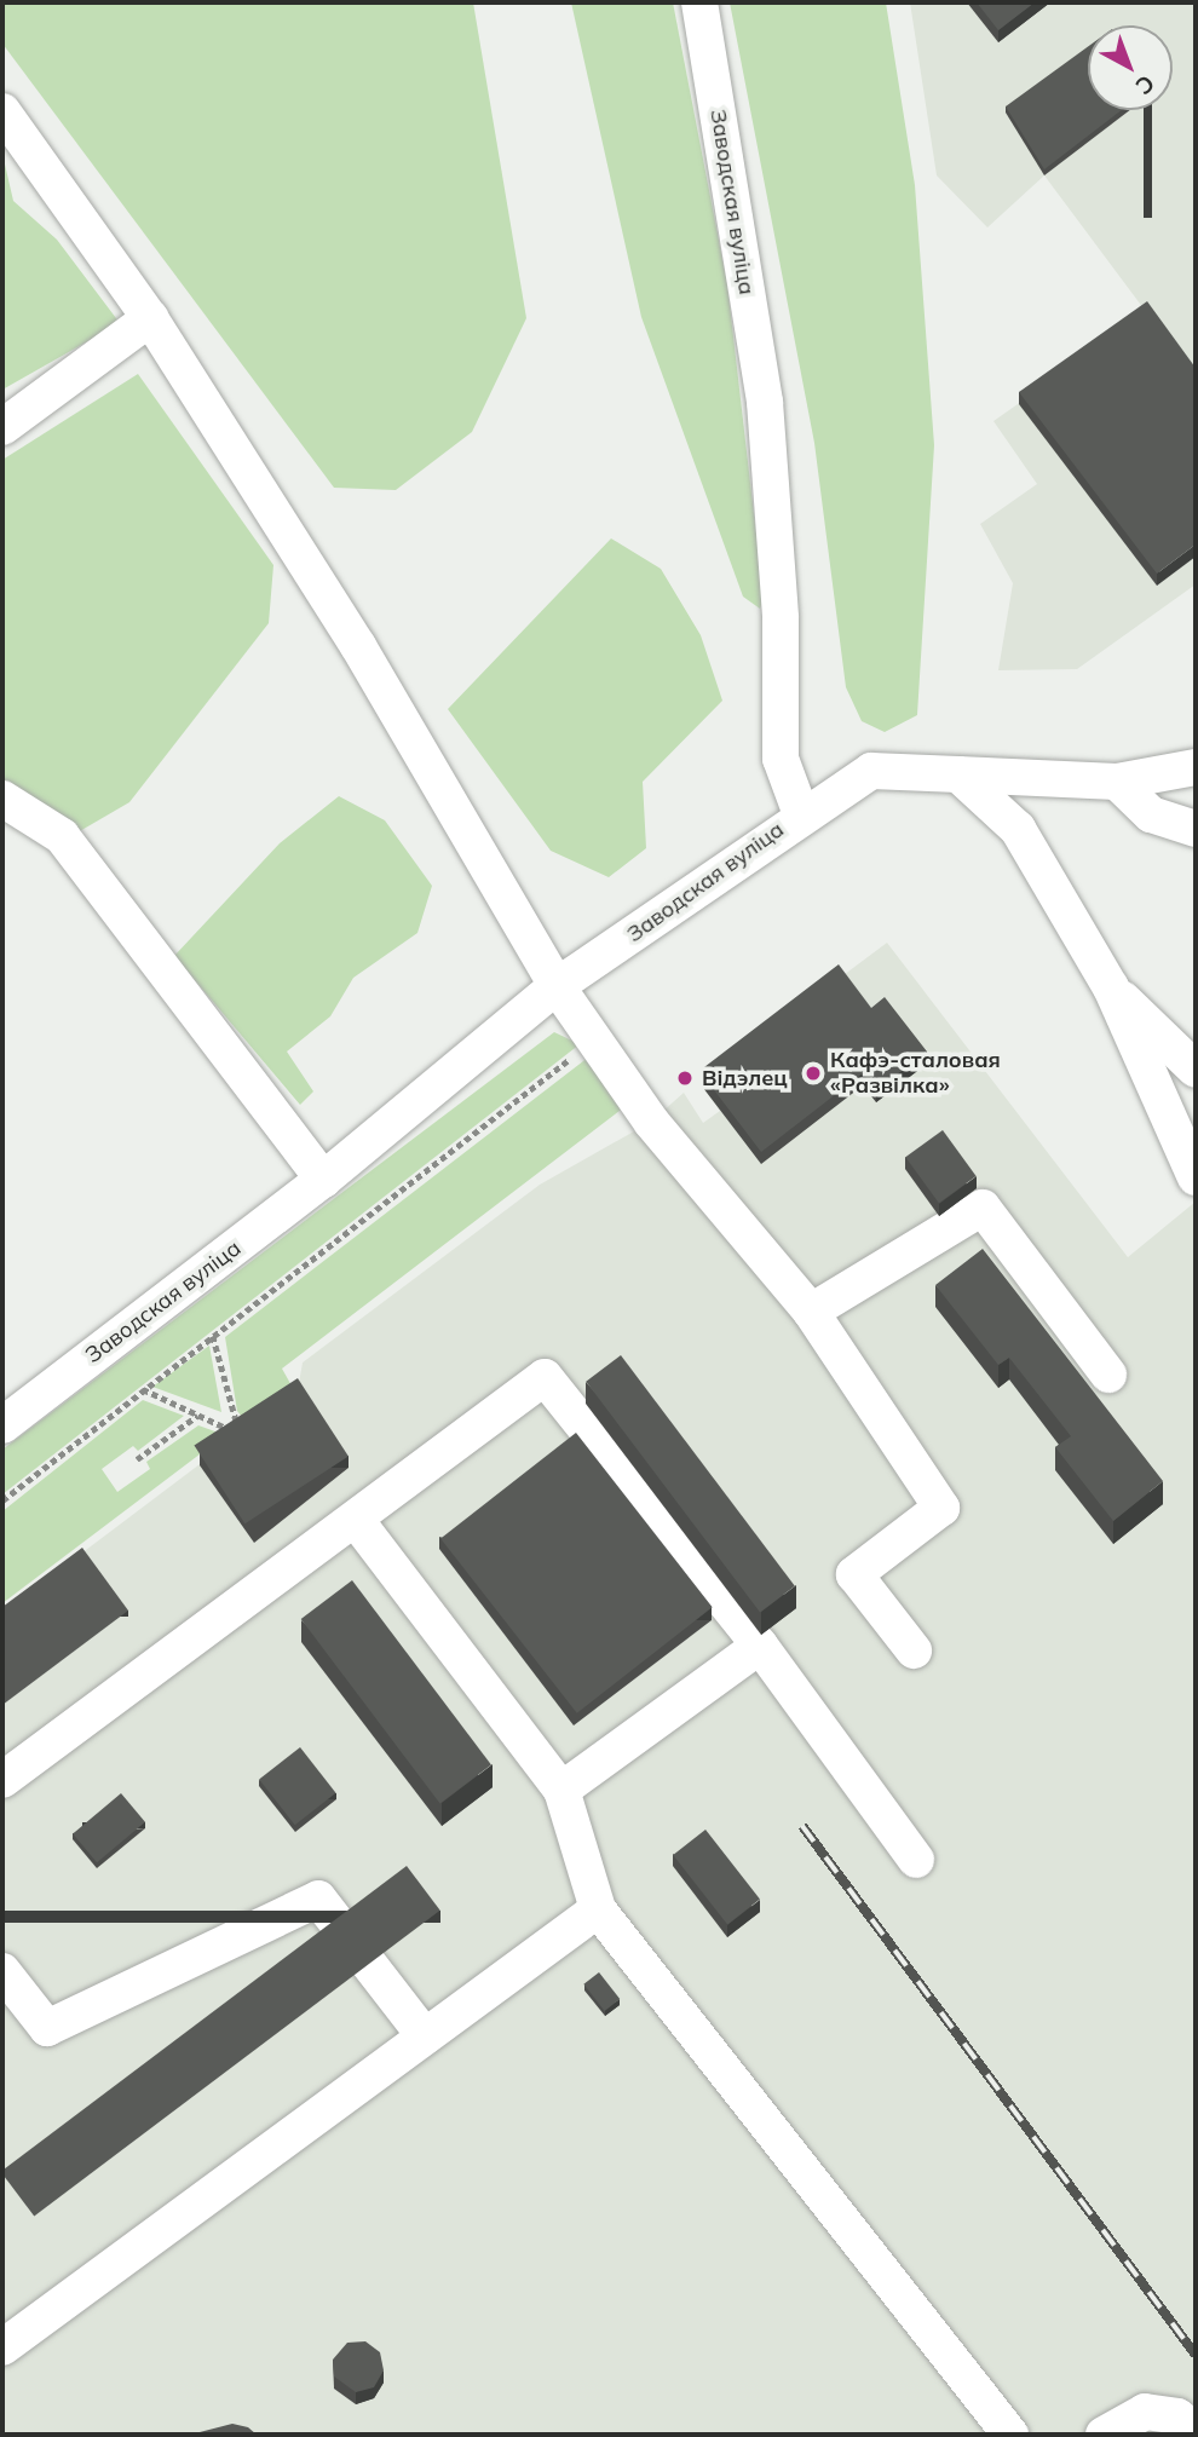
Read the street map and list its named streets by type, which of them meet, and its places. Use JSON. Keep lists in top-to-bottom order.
{
  "streets": {
    "street": ["Заводская вуліца"]
  },
  "places": ["Кафэ-сталовая «Развілка»", "Відэлец"],
  "north": "bottom right"
}
